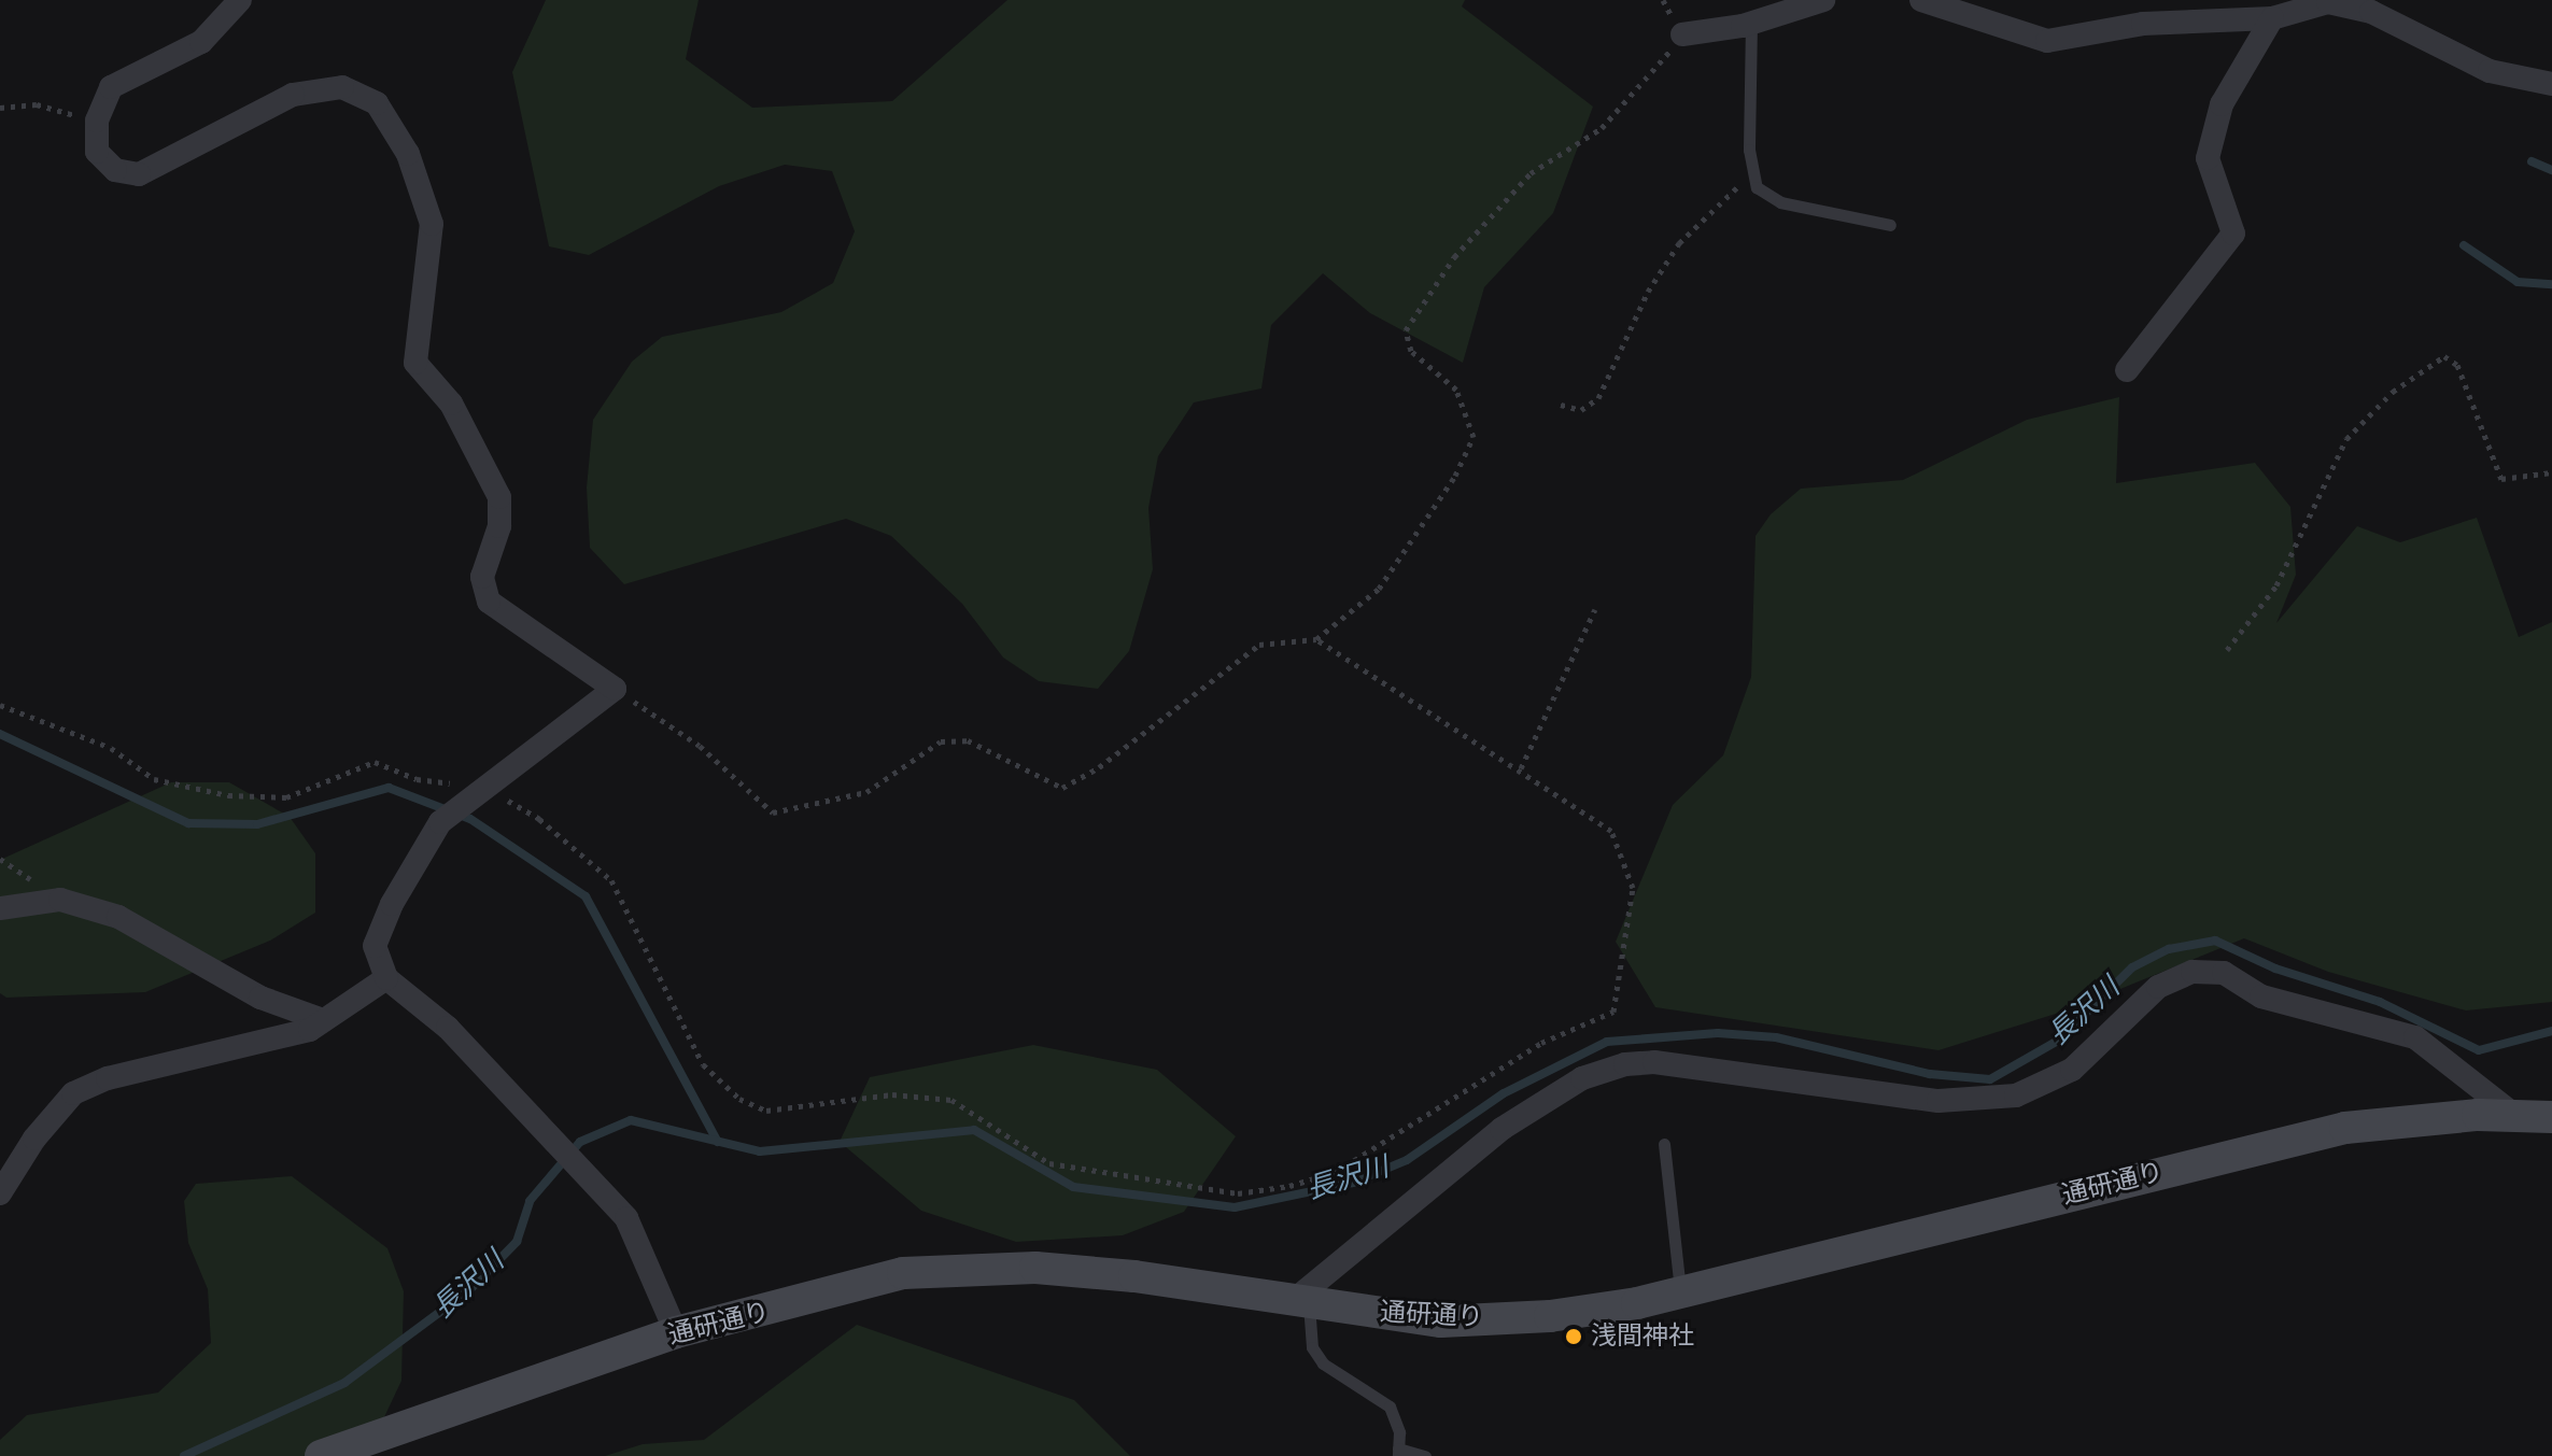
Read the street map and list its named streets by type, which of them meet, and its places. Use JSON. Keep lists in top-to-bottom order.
{
  "streets": {
    "street": ["通研通り"]
  },
  "water": ["長沢川"],
  "places": ["浅間神社"]
}
